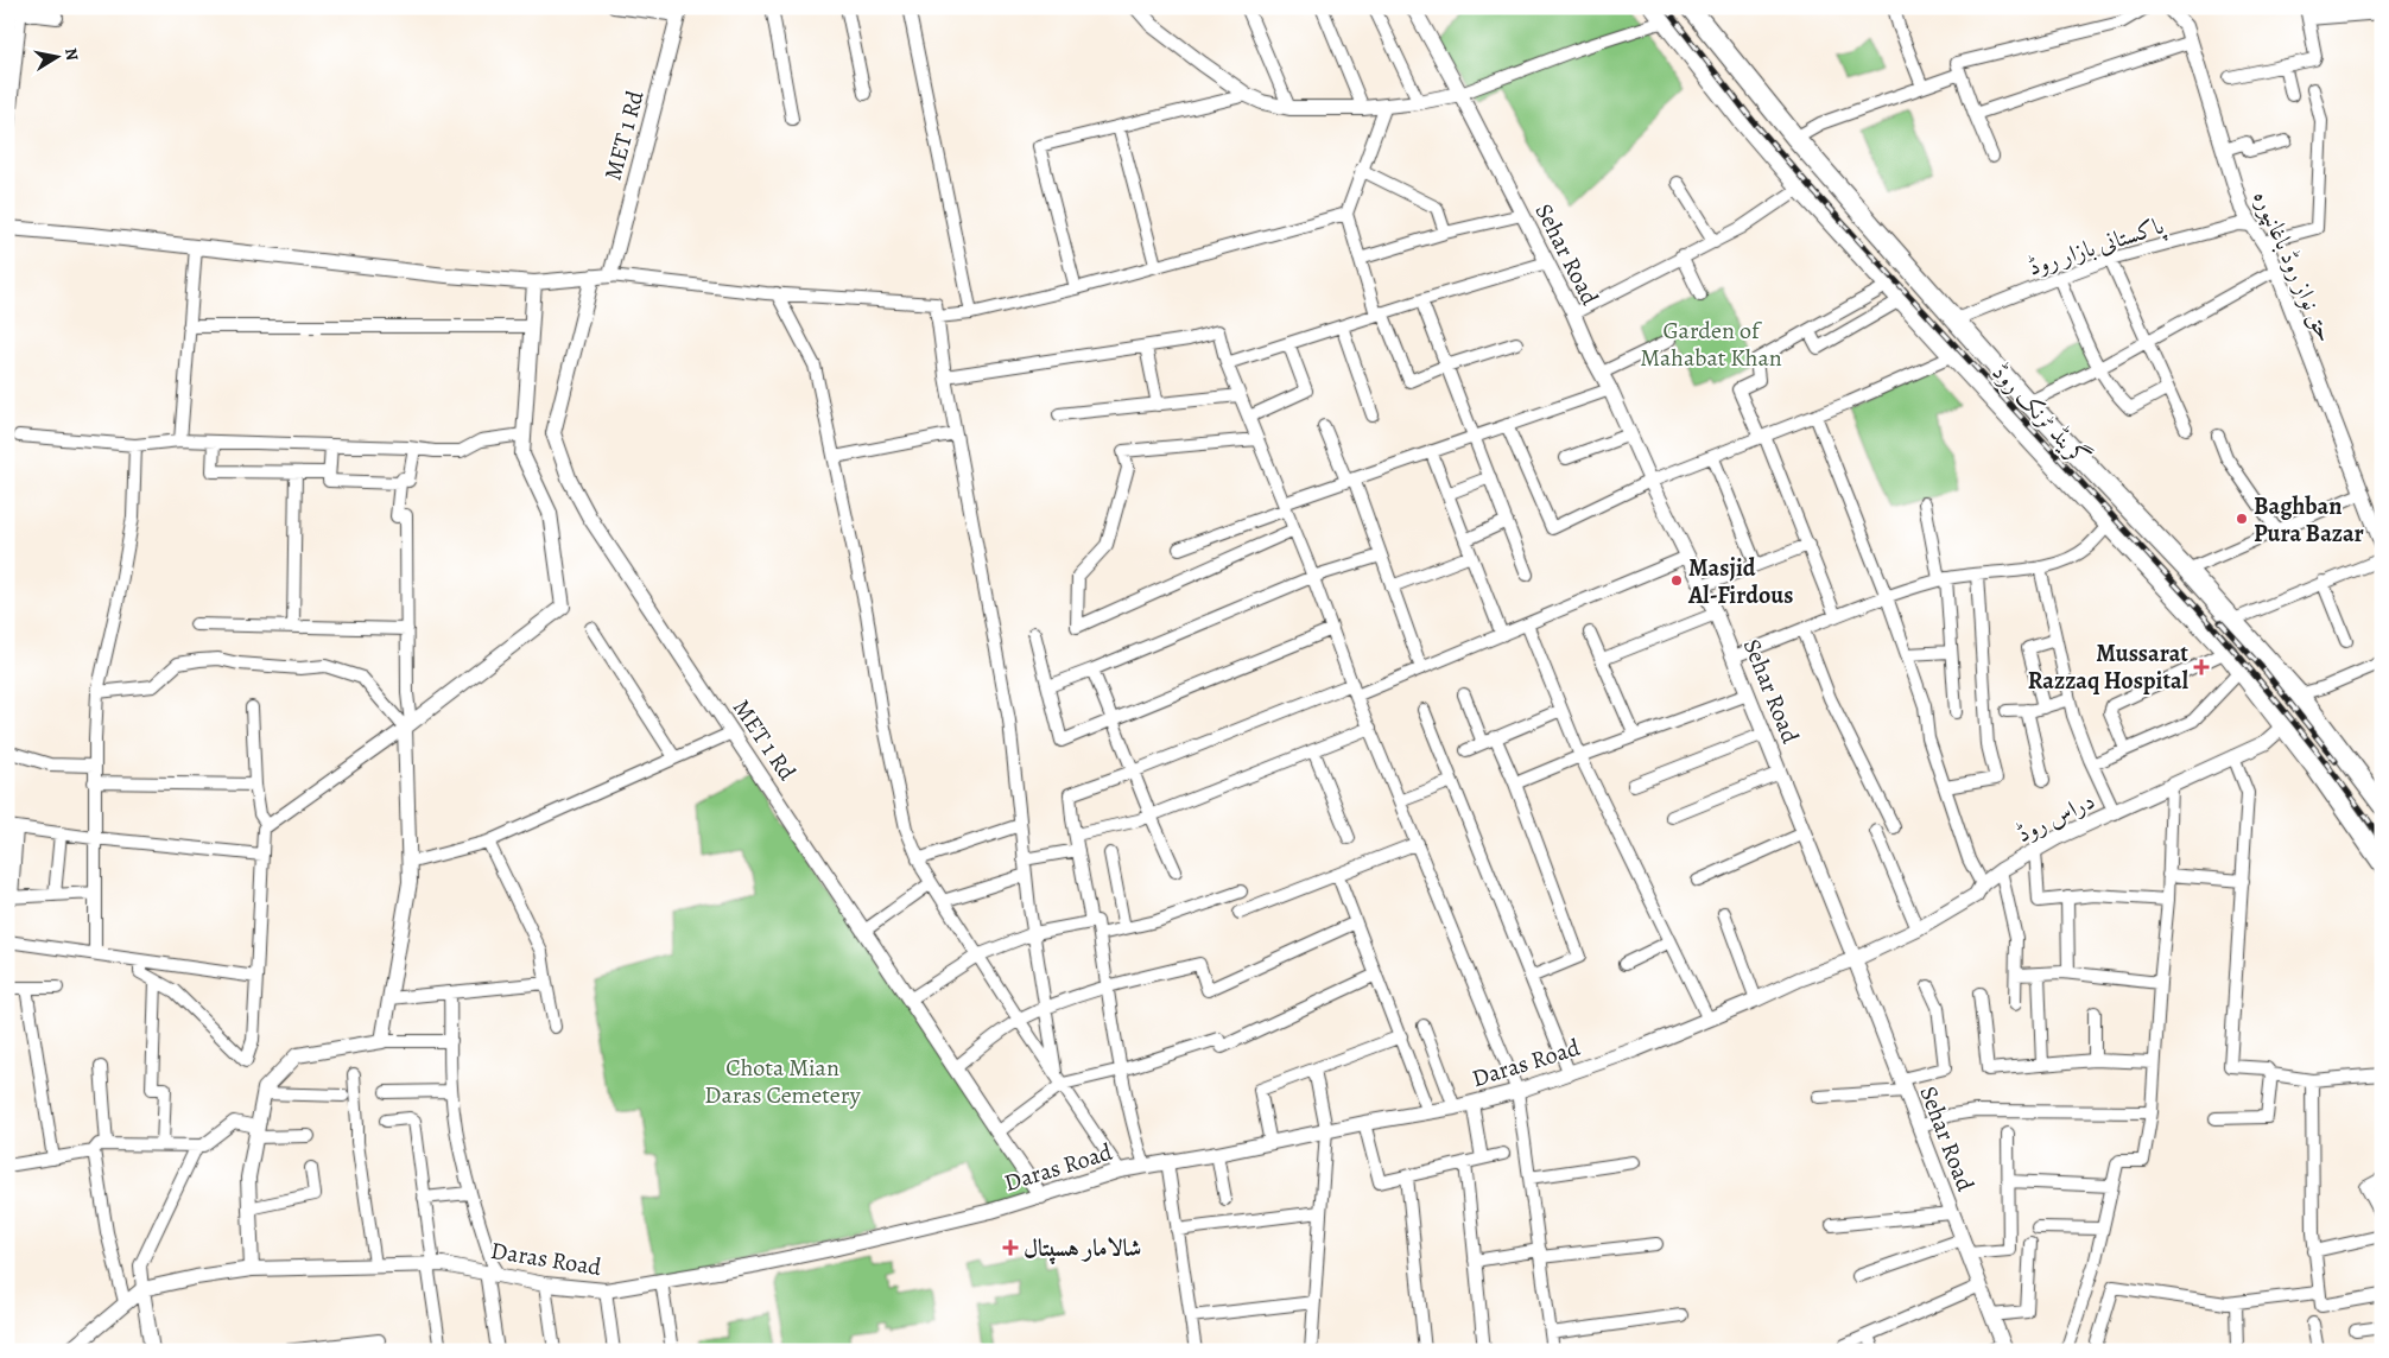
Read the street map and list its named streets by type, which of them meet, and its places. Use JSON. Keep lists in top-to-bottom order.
{
  "streets": {
    "main road": ["گرینڈ ٹرنک روڈ"],
    "street": [
      "MET 1 Rd",
      "پاکستانی بازار روڈ",
      "Sehar Road",
      "حق نواز روڈ باغانپورہ",
      "دراس روڈ",
      "Daras Road"
    ]
  },
  "crossings": [
    ["MET 1 Rd", "Daras Road"],
    ["پاکستانی بازار روڈ", "حق نواز روڈ باغانپورہ"],
    ["پاکستانی بازار روڈ", "گرینڈ ٹرنک روڈ"],
    ["Sehar Road", "دراس روڈ"],
    ["Sehar Road", "Daras Road"],
    ["گرینڈ ٹرنک روڈ", "دراس روڈ"],
    ["دراس روڈ", "Daras Road"]
  ],
  "parks": ["Garden of Mahabat Khan", "Chota Mian Daras Cemetery"],
  "places": {
    "other": ["Baghban Pura Bazar", "Masjid Al-Firdous"],
    "health": ["Mussarat Razzaq Hospital", "شالامار ہسپتال"]
  },
  "north": "right"
}
